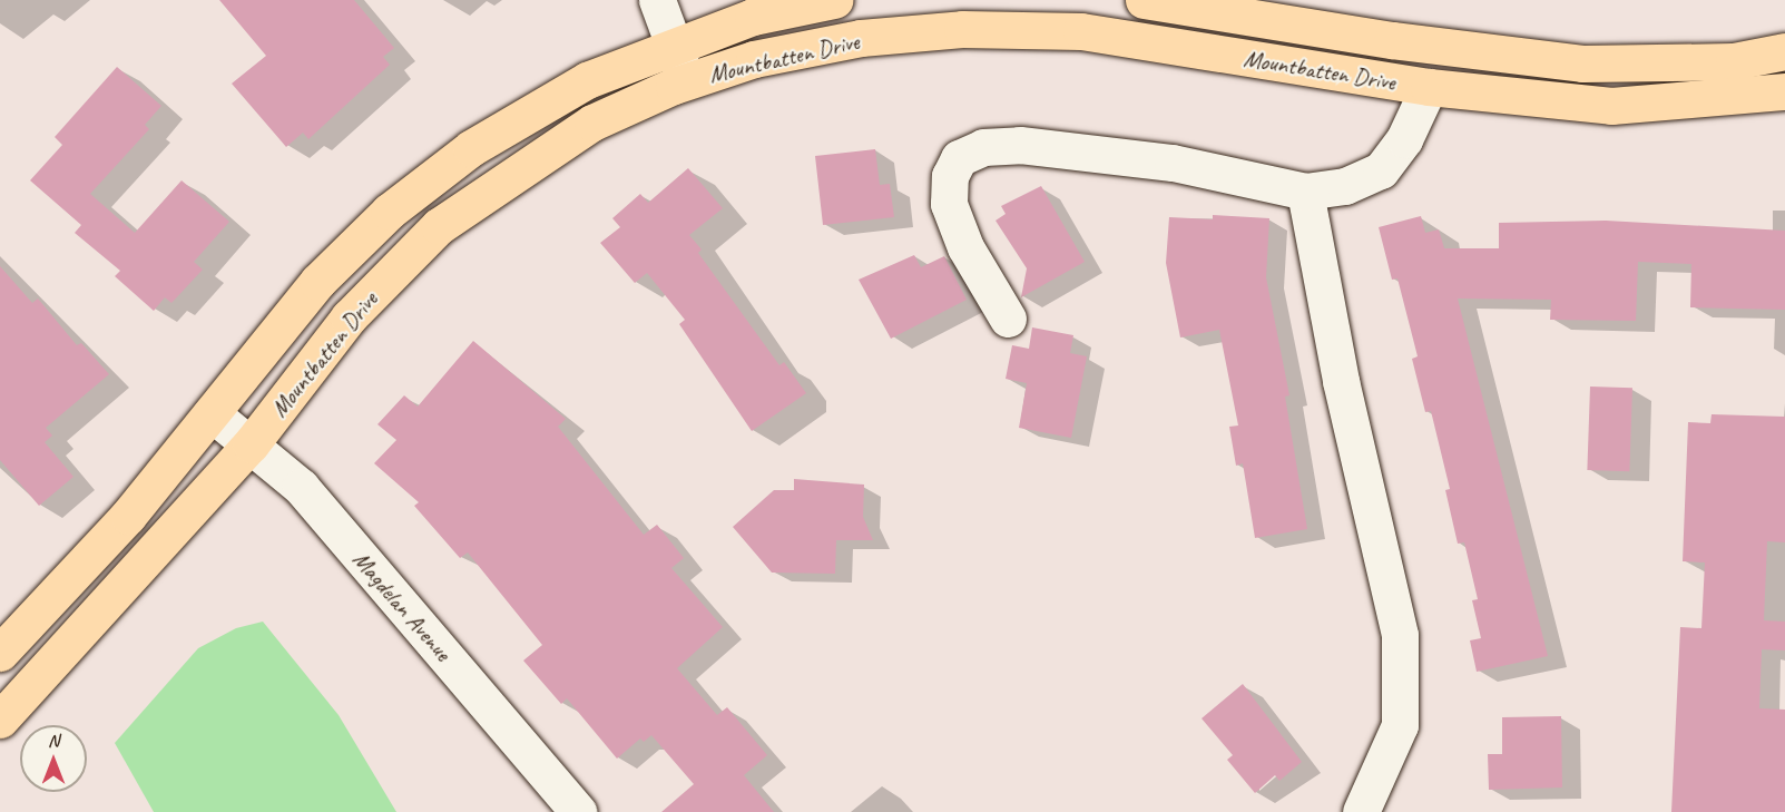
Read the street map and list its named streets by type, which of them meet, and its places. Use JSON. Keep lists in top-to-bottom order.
{
  "streets": {
    "main road": ["Mountbatten Drive"],
    "street": ["Magdelan Avenue"]
  },
  "crossings": [
    ["Mountbatten Drive", "Magdelan Avenue"]
  ],
  "north": "top"
}
